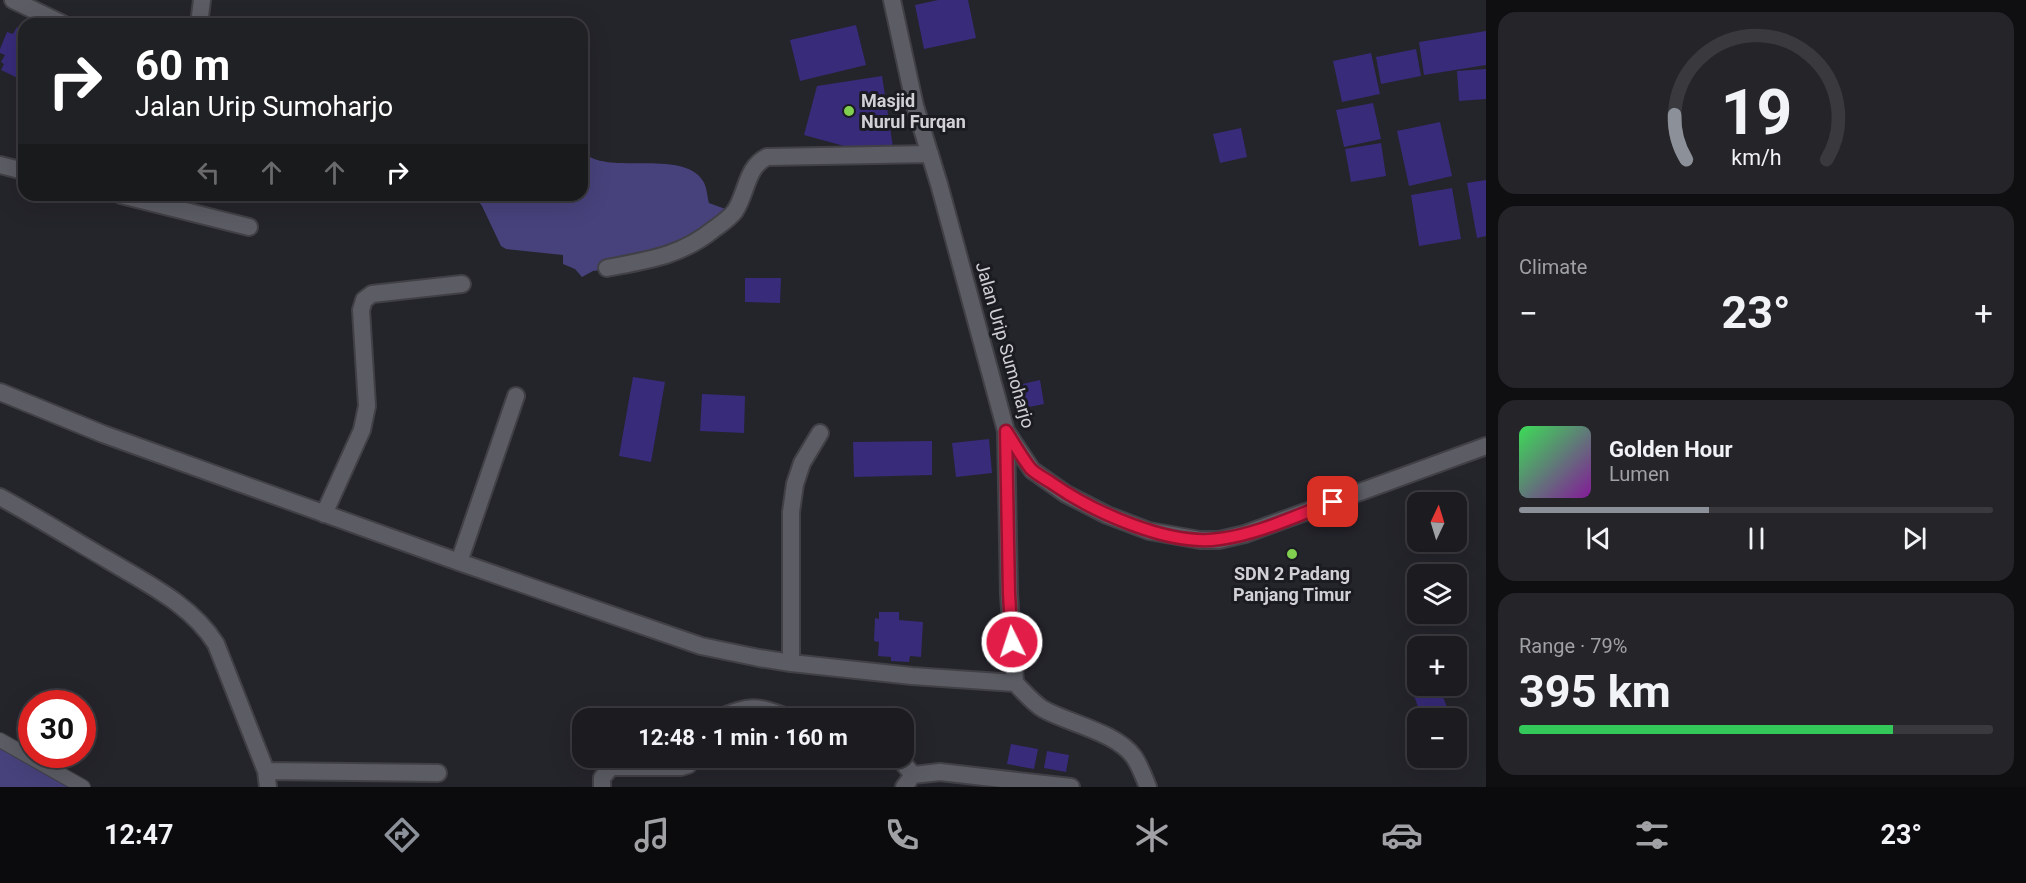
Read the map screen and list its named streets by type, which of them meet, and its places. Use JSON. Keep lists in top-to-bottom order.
{
  "streets": {
    "street": ["Jalan Urip Sumoharjo"]
  },
  "places": ["Masjid Nurul Furqan", "SDN 2 Padang Panjang Timur"],
  "north": "top",
  "page": {
    "turn": ["60 m", "Jalan Urip Sumoharjo"],
    "tile": [
      "Climate",
      ["Range · 79%", "395 km"]
    ],
    "heat": ["−", "23°", "+"],
    "song": ["Golden Hour", "Lumen"],
    "map_buttons": ["+", "−"],
    "limit": "30",
    "trip": "12:48 · 1 min · 160 m",
    "tabs": ["12:47", "23°"],
    "gauge": ["19", "km/h"]
  }
}
